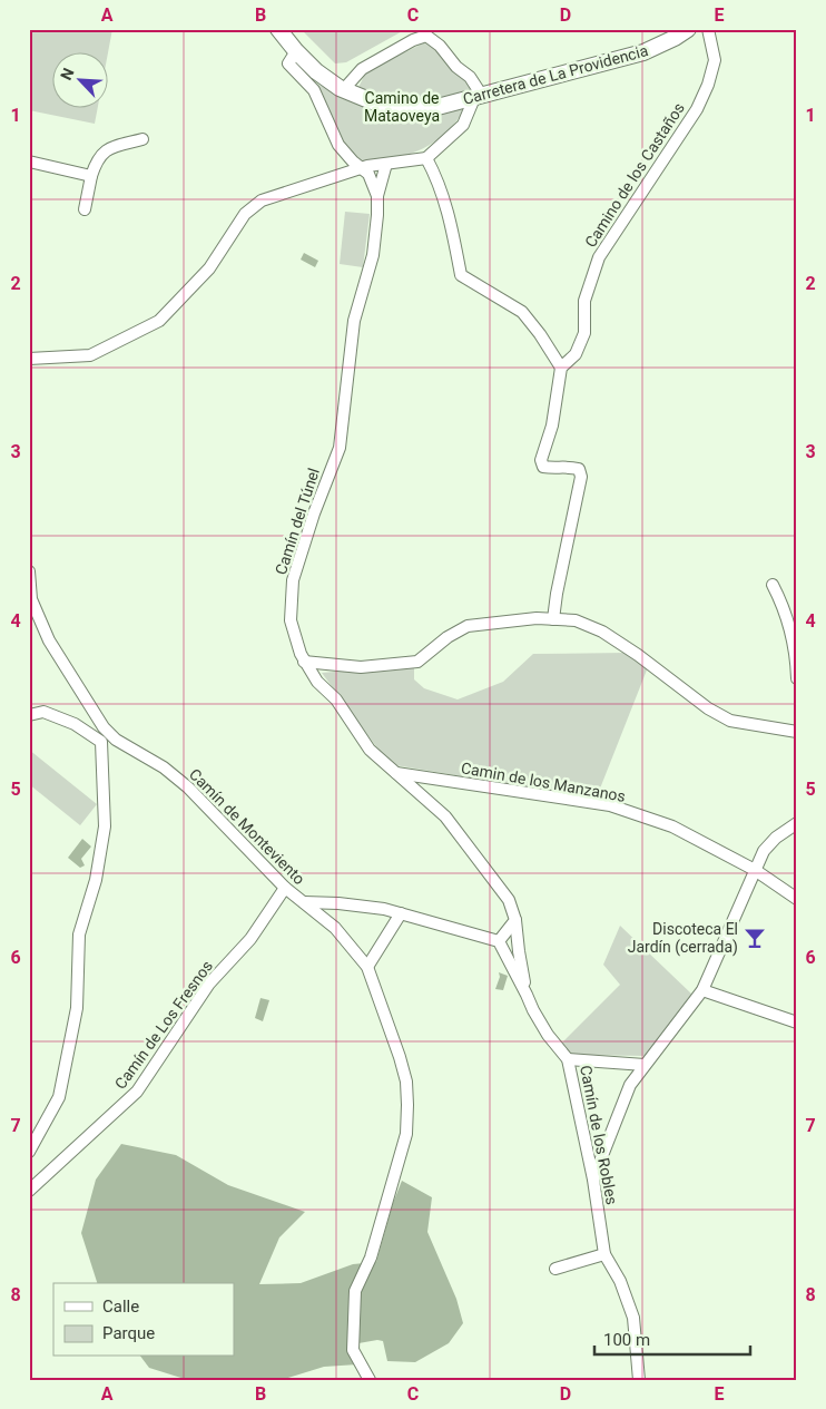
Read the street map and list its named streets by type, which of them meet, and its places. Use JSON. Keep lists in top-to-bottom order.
{
  "streets": {
    "street": [
      "Carretera de La Providencia",
      "Camino de los Castaños",
      "Camín del Túnel",
      "Camin de los Manzanos",
      "Camín de Monteviento",
      "Camín de Los Fresnos",
      "Camín de los Robles"
    ]
  },
  "crossings": [
    ["Camín del Túnel", "Camin de los Manzanos"],
    ["Camín del Túnel", "Camín de los Robles"],
    ["Camín de Monteviento", "Camín de Los Fresnos"]
  ],
  "parks": ["Camino de Mataoveya"],
  "places": {
    "bar": ["Discoteca El Jardín (cerrada)"]
  },
  "legend": ["Calle", "Parque"],
  "scale_bar": "100 m",
  "north": "top left",
  "grid": {
    "columns": [
      "A",
      "B",
      "C",
      "D",
      "E"
    ],
    "rows": [
      "1",
      "2",
      "3",
      "4",
      "5",
      "6",
      "7",
      "8"
    ]
  }
}
